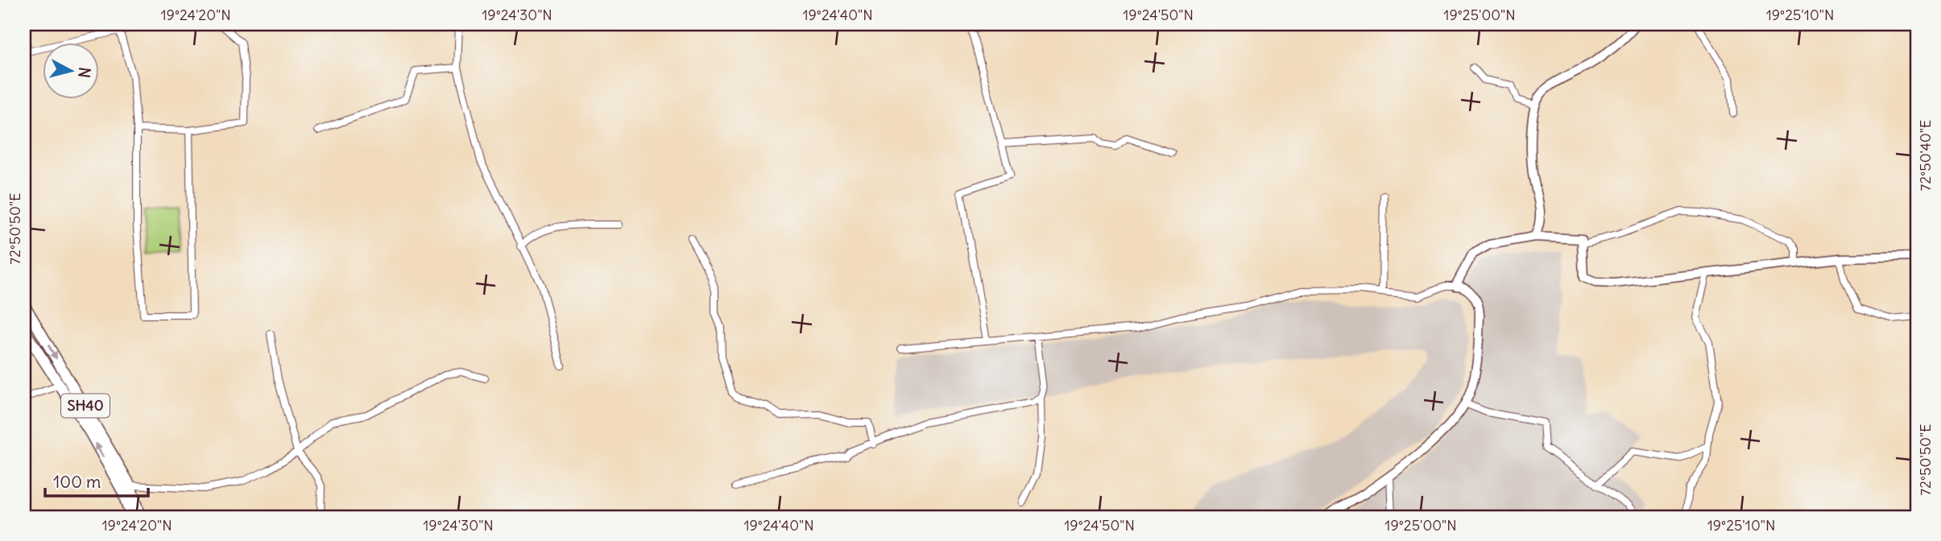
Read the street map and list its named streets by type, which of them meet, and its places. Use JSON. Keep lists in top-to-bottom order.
{
  "streets": {
    "main road": ["SH40"]
  },
  "scale_bar": "100 m",
  "north": "right",
  "coordinates": [
    "19°24'20\"N",
    "19°24'30\"N",
    "19°24'40\"N",
    "19°24'50\"N",
    "19°25'00\"N",
    "19°25'10\"N",
    "72°50'40\"E",
    "72°50'50\"E"
  ]
}
